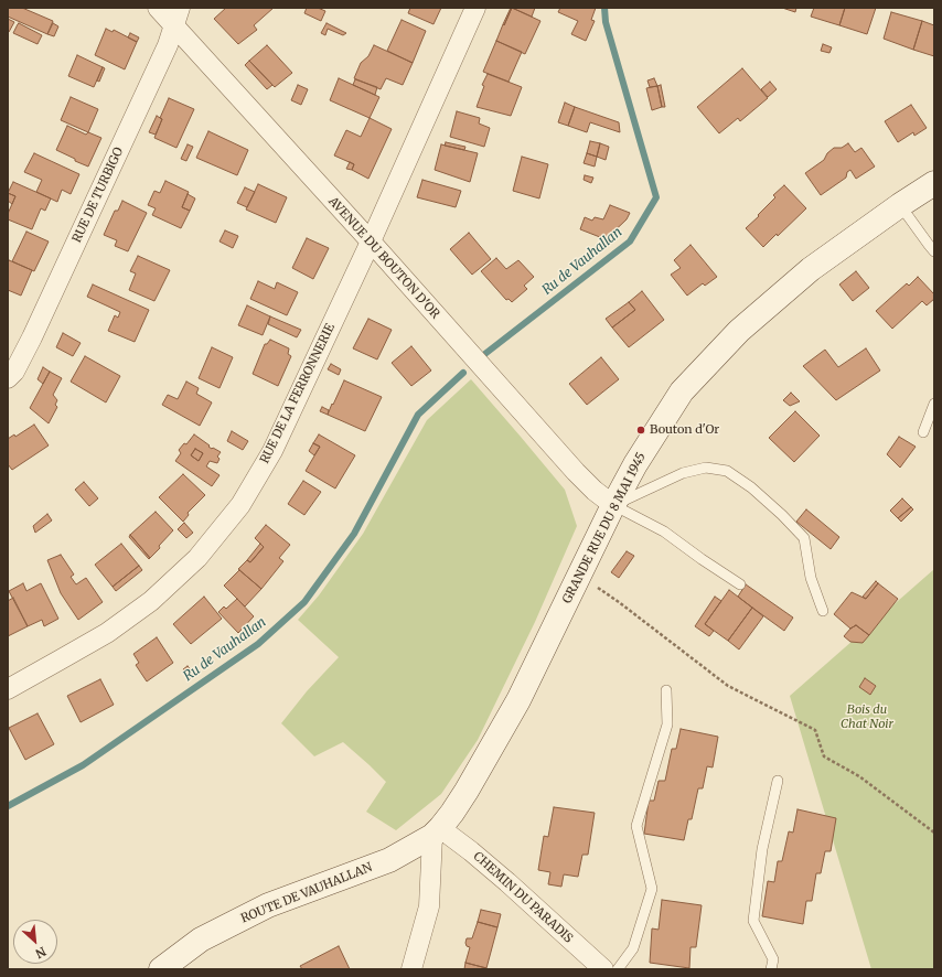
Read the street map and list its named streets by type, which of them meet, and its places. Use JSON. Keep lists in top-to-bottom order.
{
  "streets": {
    "main road": ["GRANDE RUE DU 8 MAI 1945", "ROUTE DE VAUHALLAN"],
    "street": [
      "RUE DE TURBIGO",
      "AVENUE DU BOUTON D'OR",
      "RUE DE LA FERRONNERIE",
      "CHEMIN DU PARADIS"
    ]
  },
  "crossings": [
    ["RUE DE TURBIGO", "AVENUE DU BOUTON D'OR"],
    ["AVENUE DU BOUTON D'OR", "RUE DE LA FERRONNERIE"],
    ["AVENUE DU BOUTON D'OR", "GRANDE RUE DU 8 MAI 1945"],
    ["GRANDE RUE DU 8 MAI 1945", "ROUTE DE VAUHALLAN"],
    ["GRANDE RUE DU 8 MAI 1945", "CHEMIN DU PARADIS"],
    ["ROUTE DE VAUHALLAN", "CHEMIN DU PARADIS"]
  ],
  "water": ["Ru de Vauhallan"],
  "parks": ["Bois du Chat Noir"],
  "places": ["Bouton d'Or"],
  "north": "bottom right"
}
